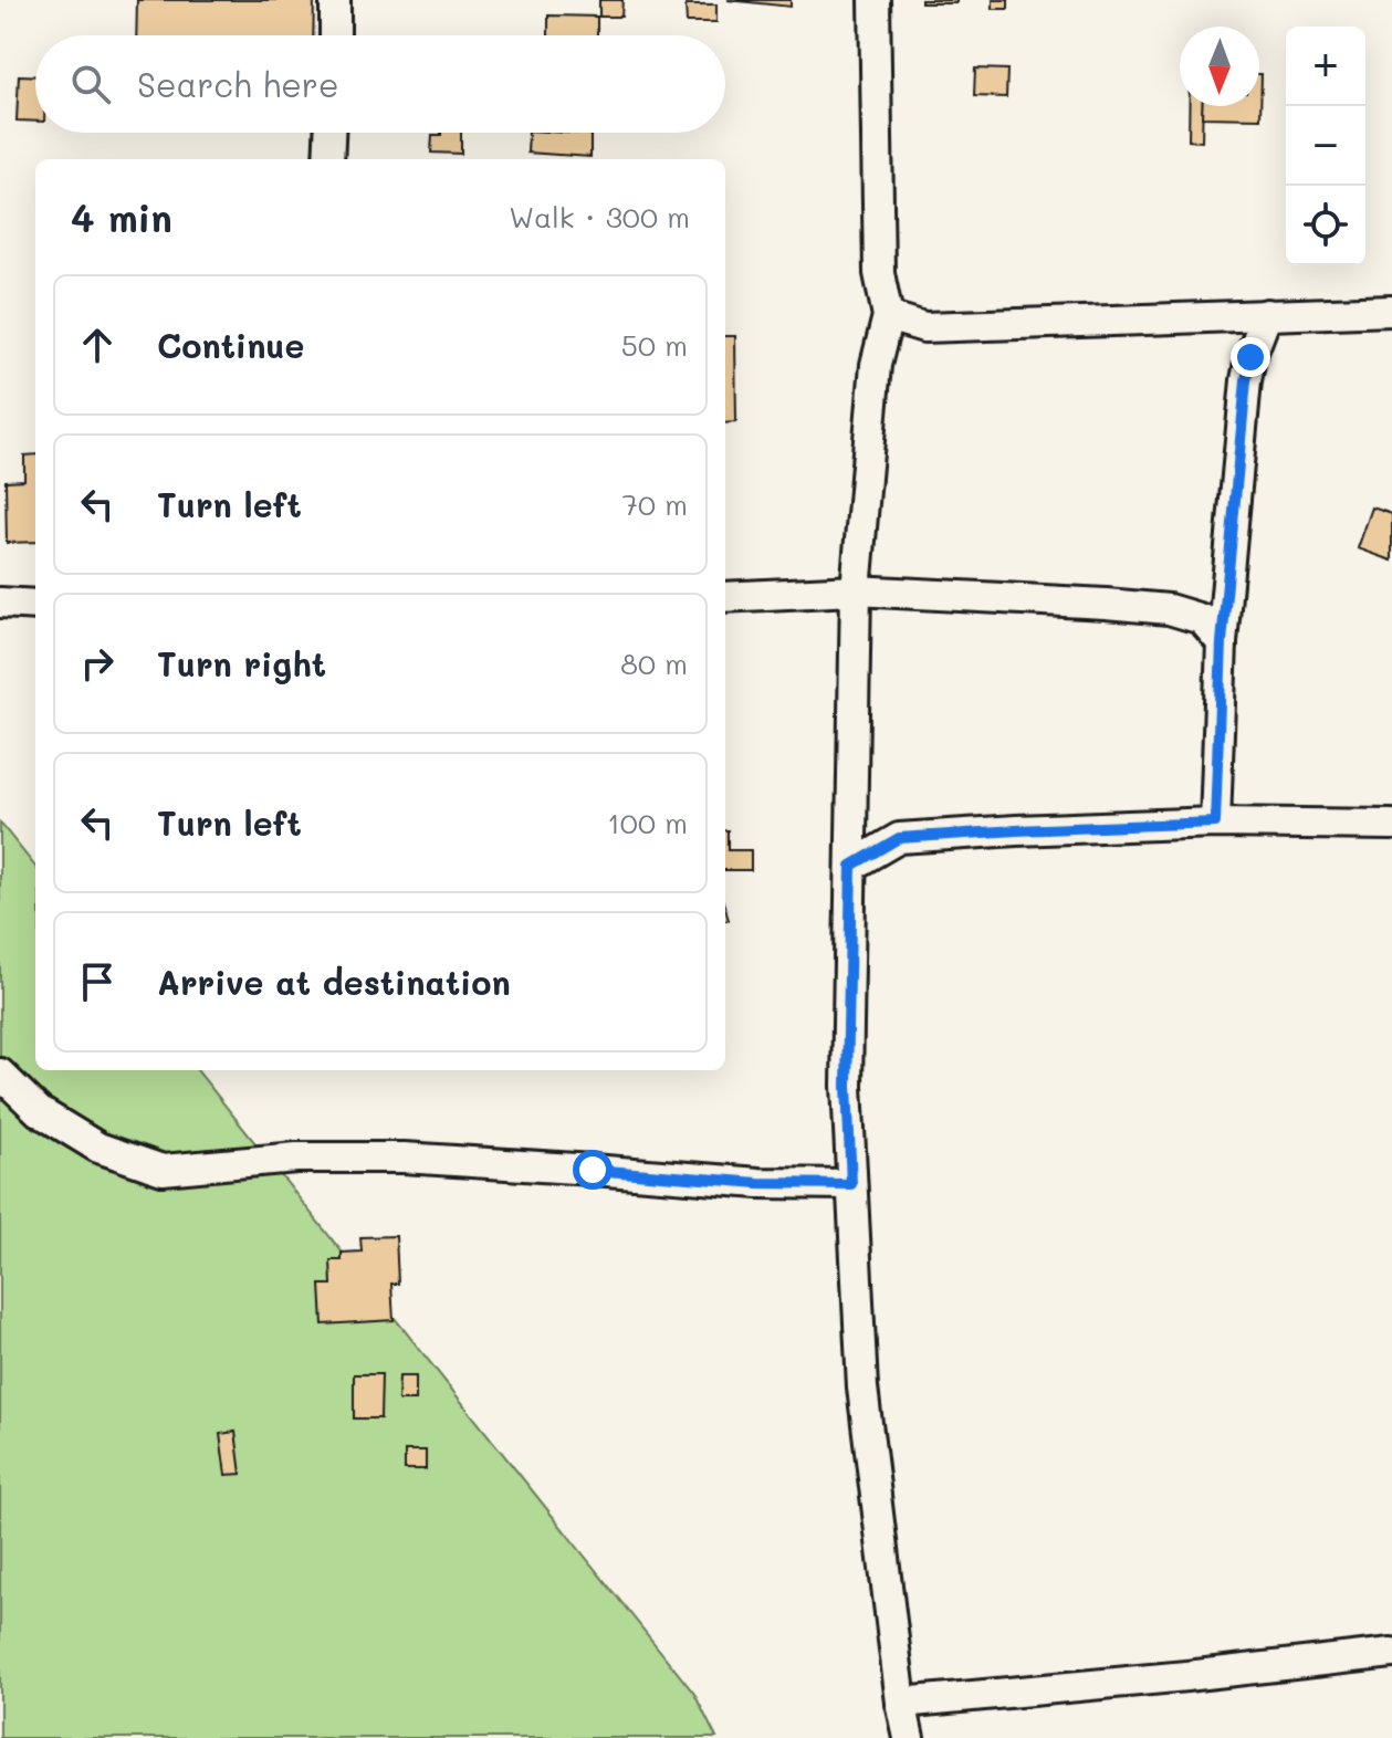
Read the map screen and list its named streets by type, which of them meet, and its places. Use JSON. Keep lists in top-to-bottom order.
{
  "north": "bottom",
  "page": {
    "map_buttons": ["+", "−"],
    "search": "Search here",
    "heading": ["4 min", "Walk · 300 m"],
    "list": [
      ["Continue", "50 m"],
      ["Turn left", "70 m"],
      ["Turn right", "80 m"],
      ["Turn left", "100 m"],
      "Arrive at destination"
    ]
  }
}
